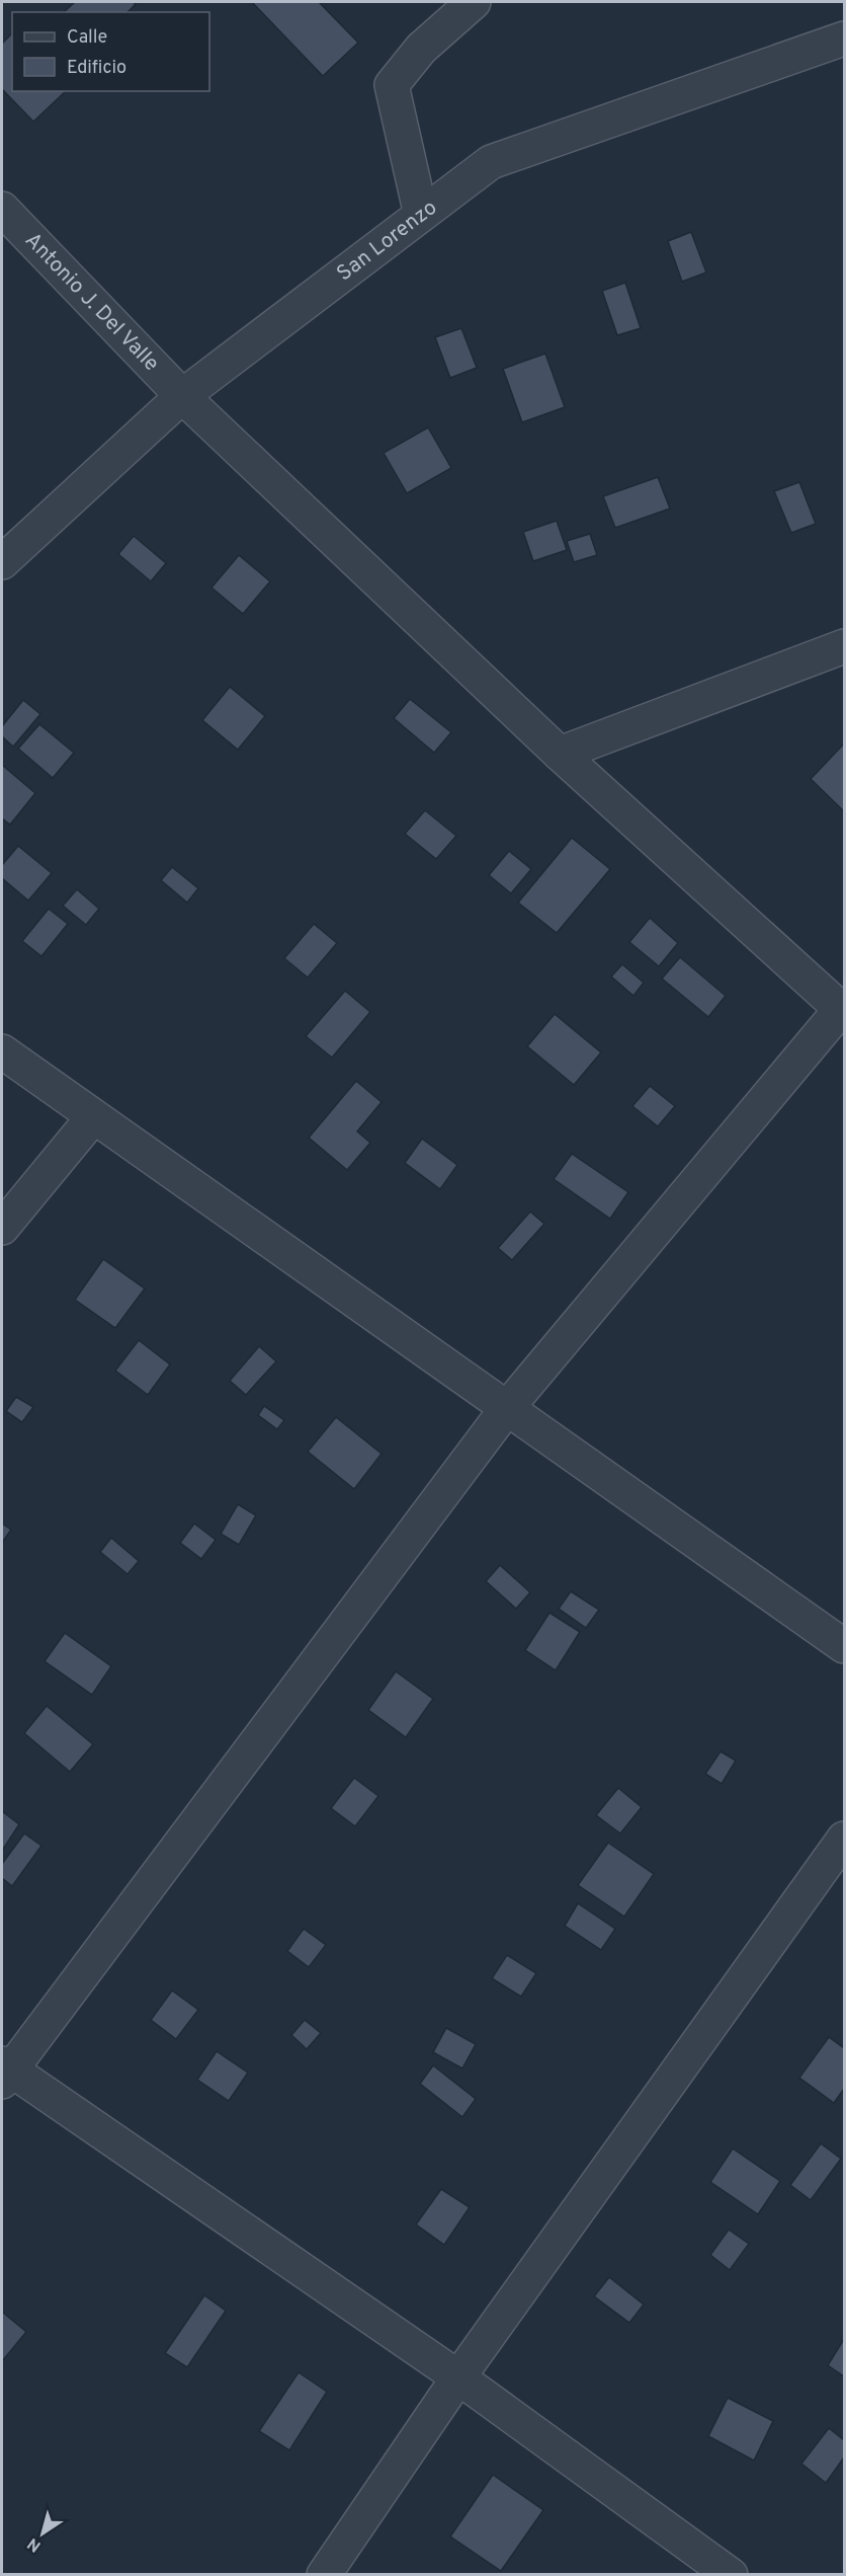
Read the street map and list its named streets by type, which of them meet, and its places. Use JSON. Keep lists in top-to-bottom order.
{
  "streets": {
    "street": ["San Lorenzo", "Antonio J. Del Valle"]
  },
  "crossings": [
    ["San Lorenzo", "Antonio J. Del Valle"]
  ],
  "legend": ["Calle", "Edificio"],
  "north": "bottom left"
}
